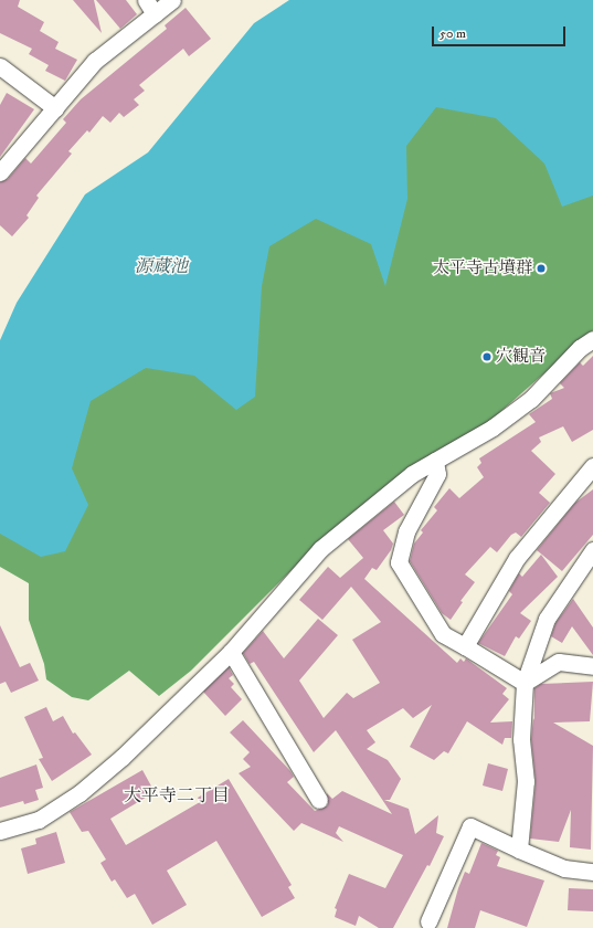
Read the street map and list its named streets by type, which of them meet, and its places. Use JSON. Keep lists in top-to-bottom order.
{
  "districts": ["大平寺二丁目"],
  "water": ["源蔵池"],
  "places": ["太平寺古墳群", "穴観音"],
  "scale_bar": "50 m"
}
